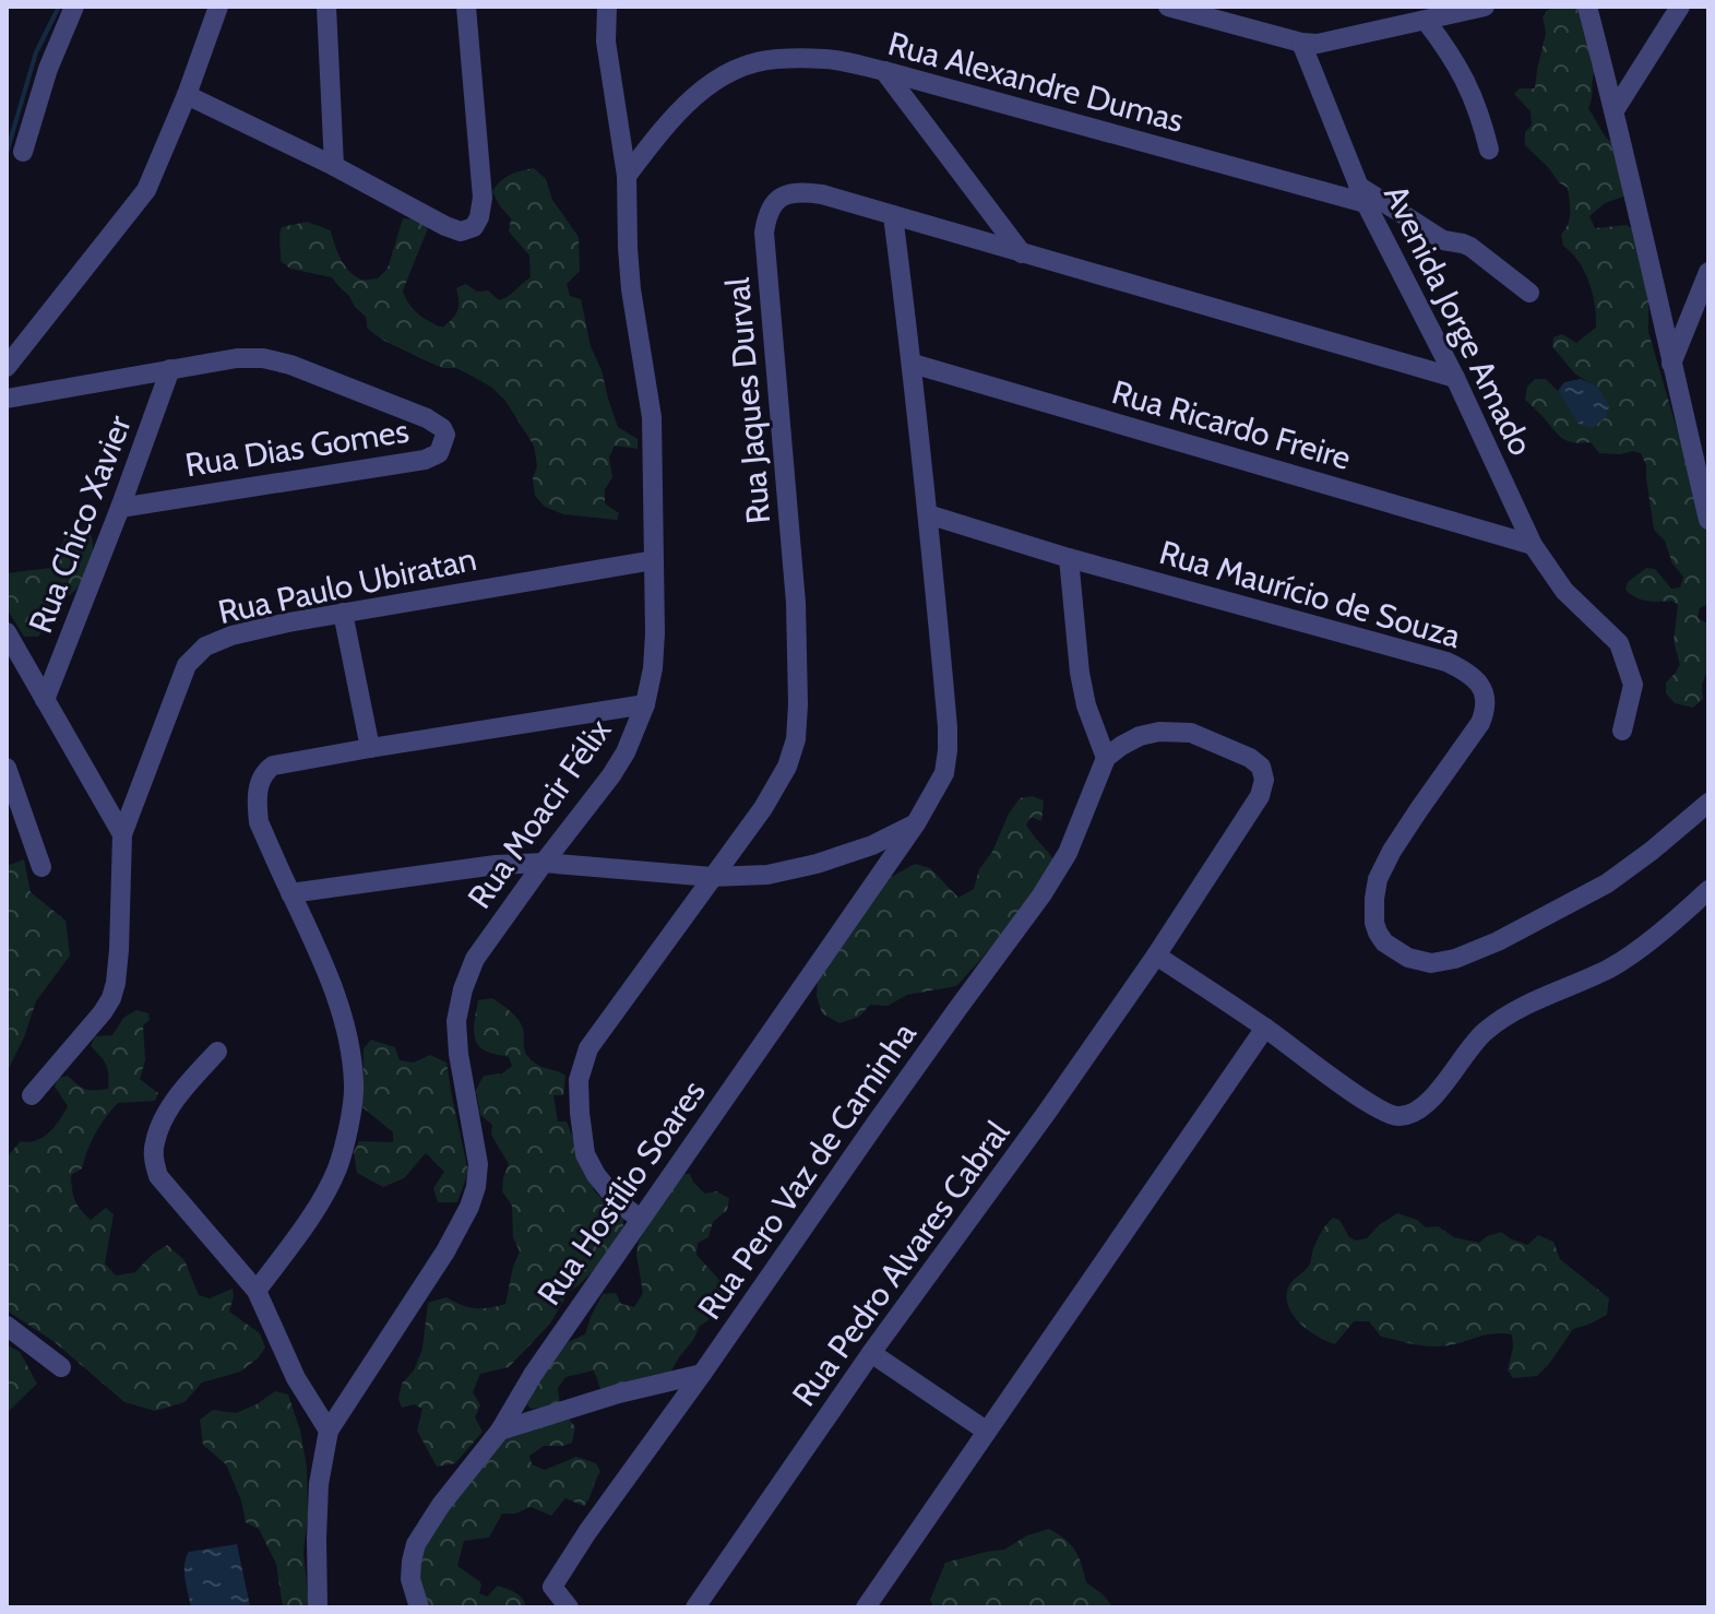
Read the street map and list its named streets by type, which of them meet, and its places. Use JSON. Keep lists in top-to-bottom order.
{
  "streets": {
    "street": [
      "Rua Alexandre Dumas",
      "Avenida Jorge Amado",
      "Rua Jaques Durval",
      "Rua Ricardo Freire",
      "Rua Dias Gomes",
      "Rua Chico Xavier",
      "Rua Paulo Ubiratan",
      "Rua Maurício de Souza",
      "Rua Moacir Félix",
      "Rua Pero Vaz de Caminha",
      "Rua Hostílio Soares",
      "Rua Pedro Alvares Cabral"
    ]
  },
  "crossings": [
    ["Rua Alexandre Dumas", "Avenida Jorge Amado"],
    ["Rua Alexandre Dumas", "Rua Moacir Félix"],
    ["Avenida Jorge Amado", "Rua Jaques Durval"],
    ["Avenida Jorge Amado", "Rua Ricardo Freire"],
    ["Rua Jaques Durval", "Rua Hostílio Soares"],
    ["Rua Ricardo Freire", "Rua Hostílio Soares"],
    ["Rua Dias Gomes", "Rua Chico Xavier"],
    ["Rua Paulo Ubiratan", "Rua Moacir Félix"],
    ["Rua Maurício de Souza", "Rua Hostílio Soares"],
    ["Rua Pero Vaz de Caminha", "Rua Pedro Alvares Cabral"]
  ]
}
